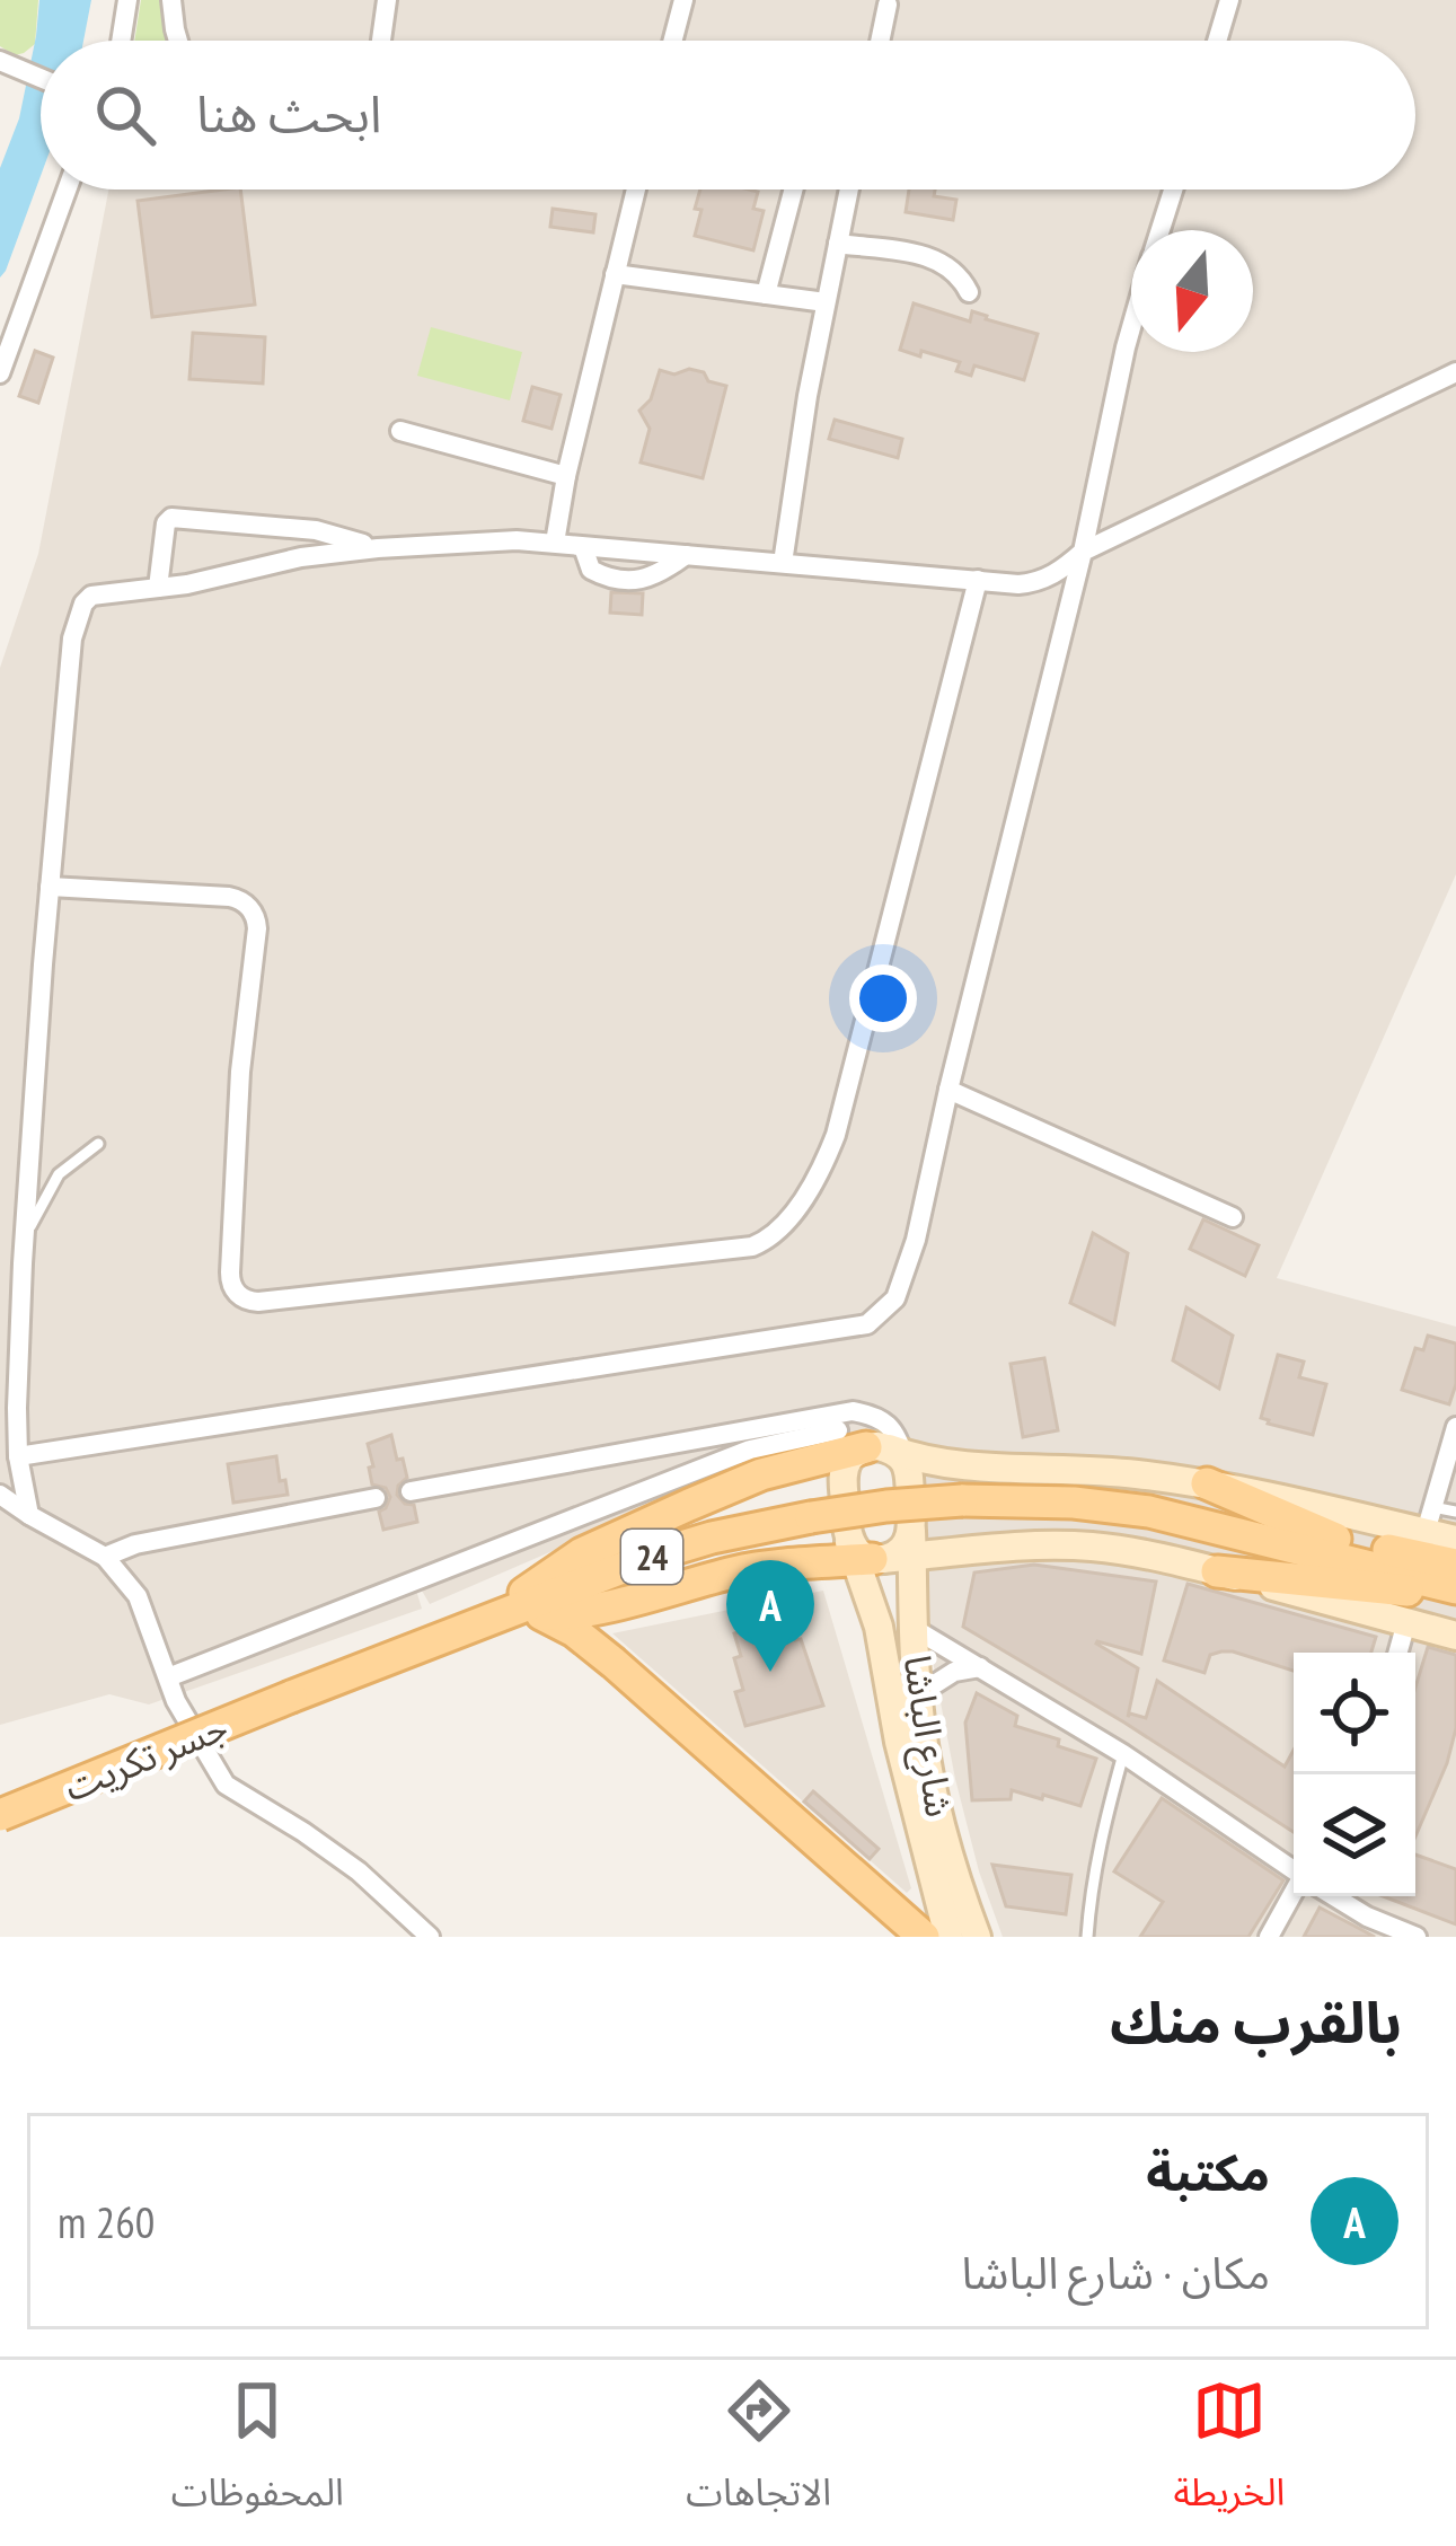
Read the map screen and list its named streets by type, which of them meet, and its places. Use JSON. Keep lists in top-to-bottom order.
{
  "streets": {
    "main road": ["24", "جسر تكريت"],
    "street": ["شارع الباشا"]
  },
  "crossings": [
    ["24", "جسر تكريت"]
  ],
  "north": "bottom",
  "page": {
    "search": "ابحث هنا",
    "pins": "A",
    "heading": "بالقرب منك",
    "list": [
      {
        "mark": "A",
        "name": "مكتبة",
        "note": "مكان · شارع الباشا",
        "value": "260 m"
      }
    ],
    "nav": ["الخريطة", "الاتجاهات", "المحفوظات"]
  }
}
